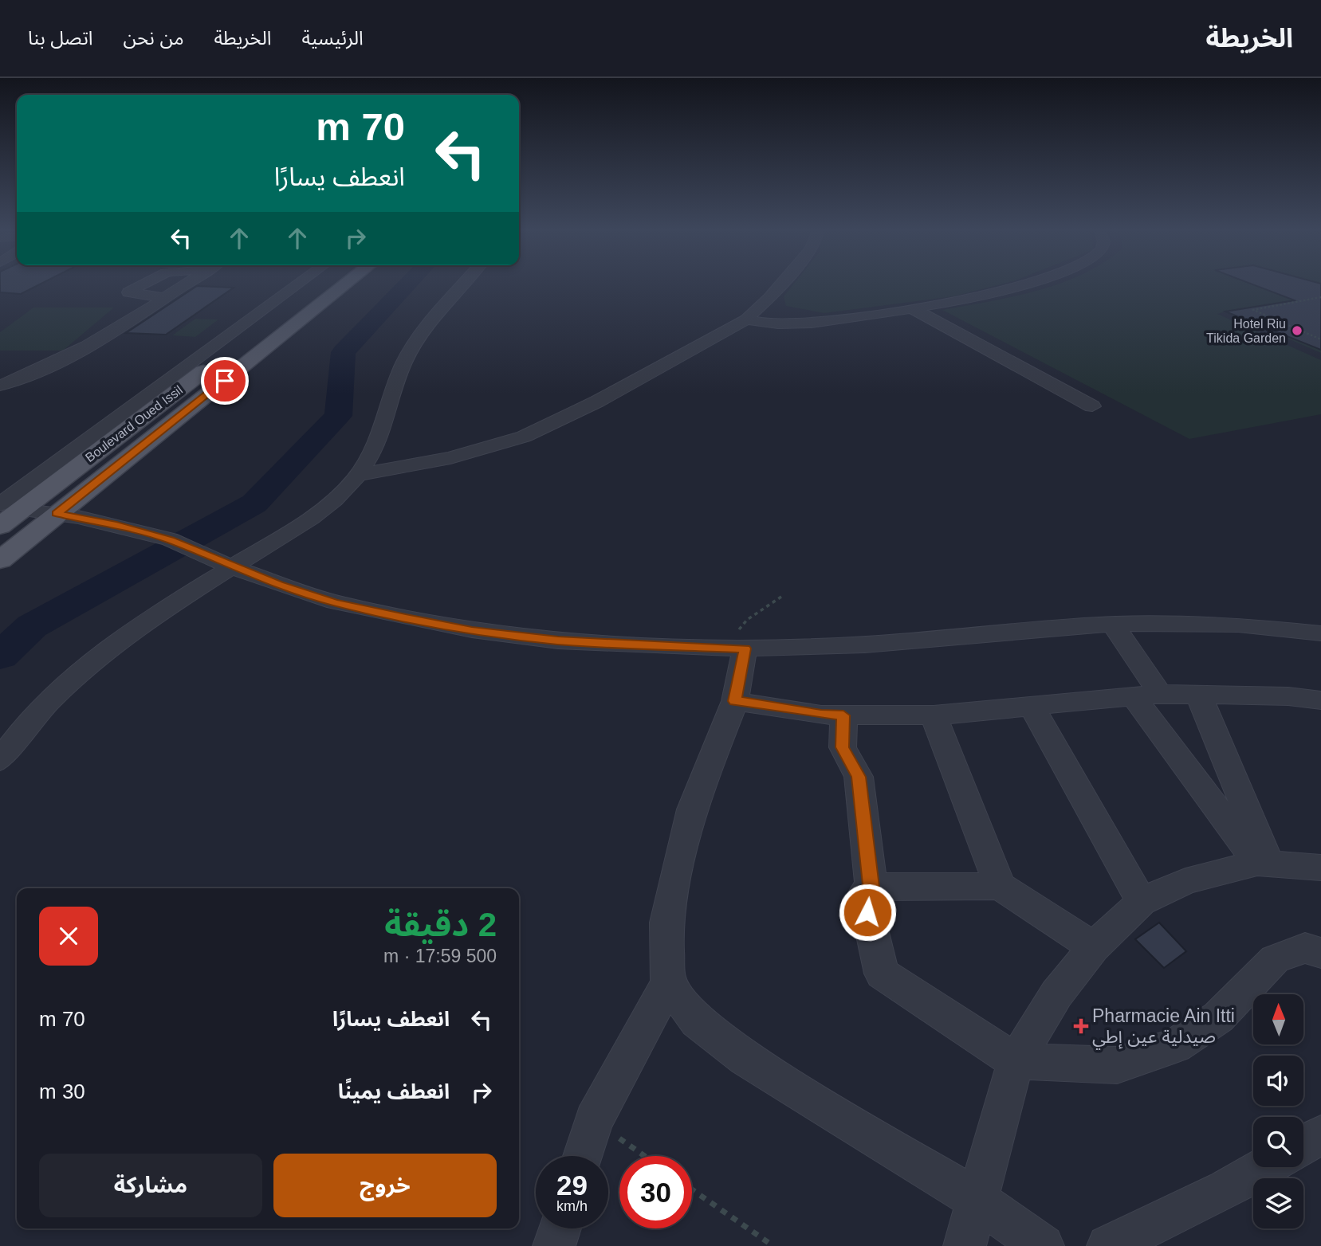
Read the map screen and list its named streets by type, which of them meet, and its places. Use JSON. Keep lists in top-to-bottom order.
{
  "streets": {
    "main road": ["Boulevard Oued Issil"]
  },
  "places": {
    "other": ["Hotel Riu Tikida Garden"],
    "health": ["Pharmacie Ain Itti صيدلية عين إطي"]
  },
  "north": "top",
  "page": {
    "header": "الخريطة",
    "nav": [
      "الرئيسية",
      "الخريطة",
      "من نحن",
      "اتصل بنا"
    ],
    "turn": ["70 m", "انعطف يسارًا"],
    "heading": ["2 دقيقة", "500 m · 17:59"],
    "list": [
      {
        "name": "انعطف يسارًا",
        "value": "70 m"
      },
      {
        "name": "انعطف يمينًا",
        "value": "30 m"
      }
    ],
    "buttons": ["خروج", "مشاركة"],
    "speed": "29 km/h",
    "limit": "30"
  }
}
